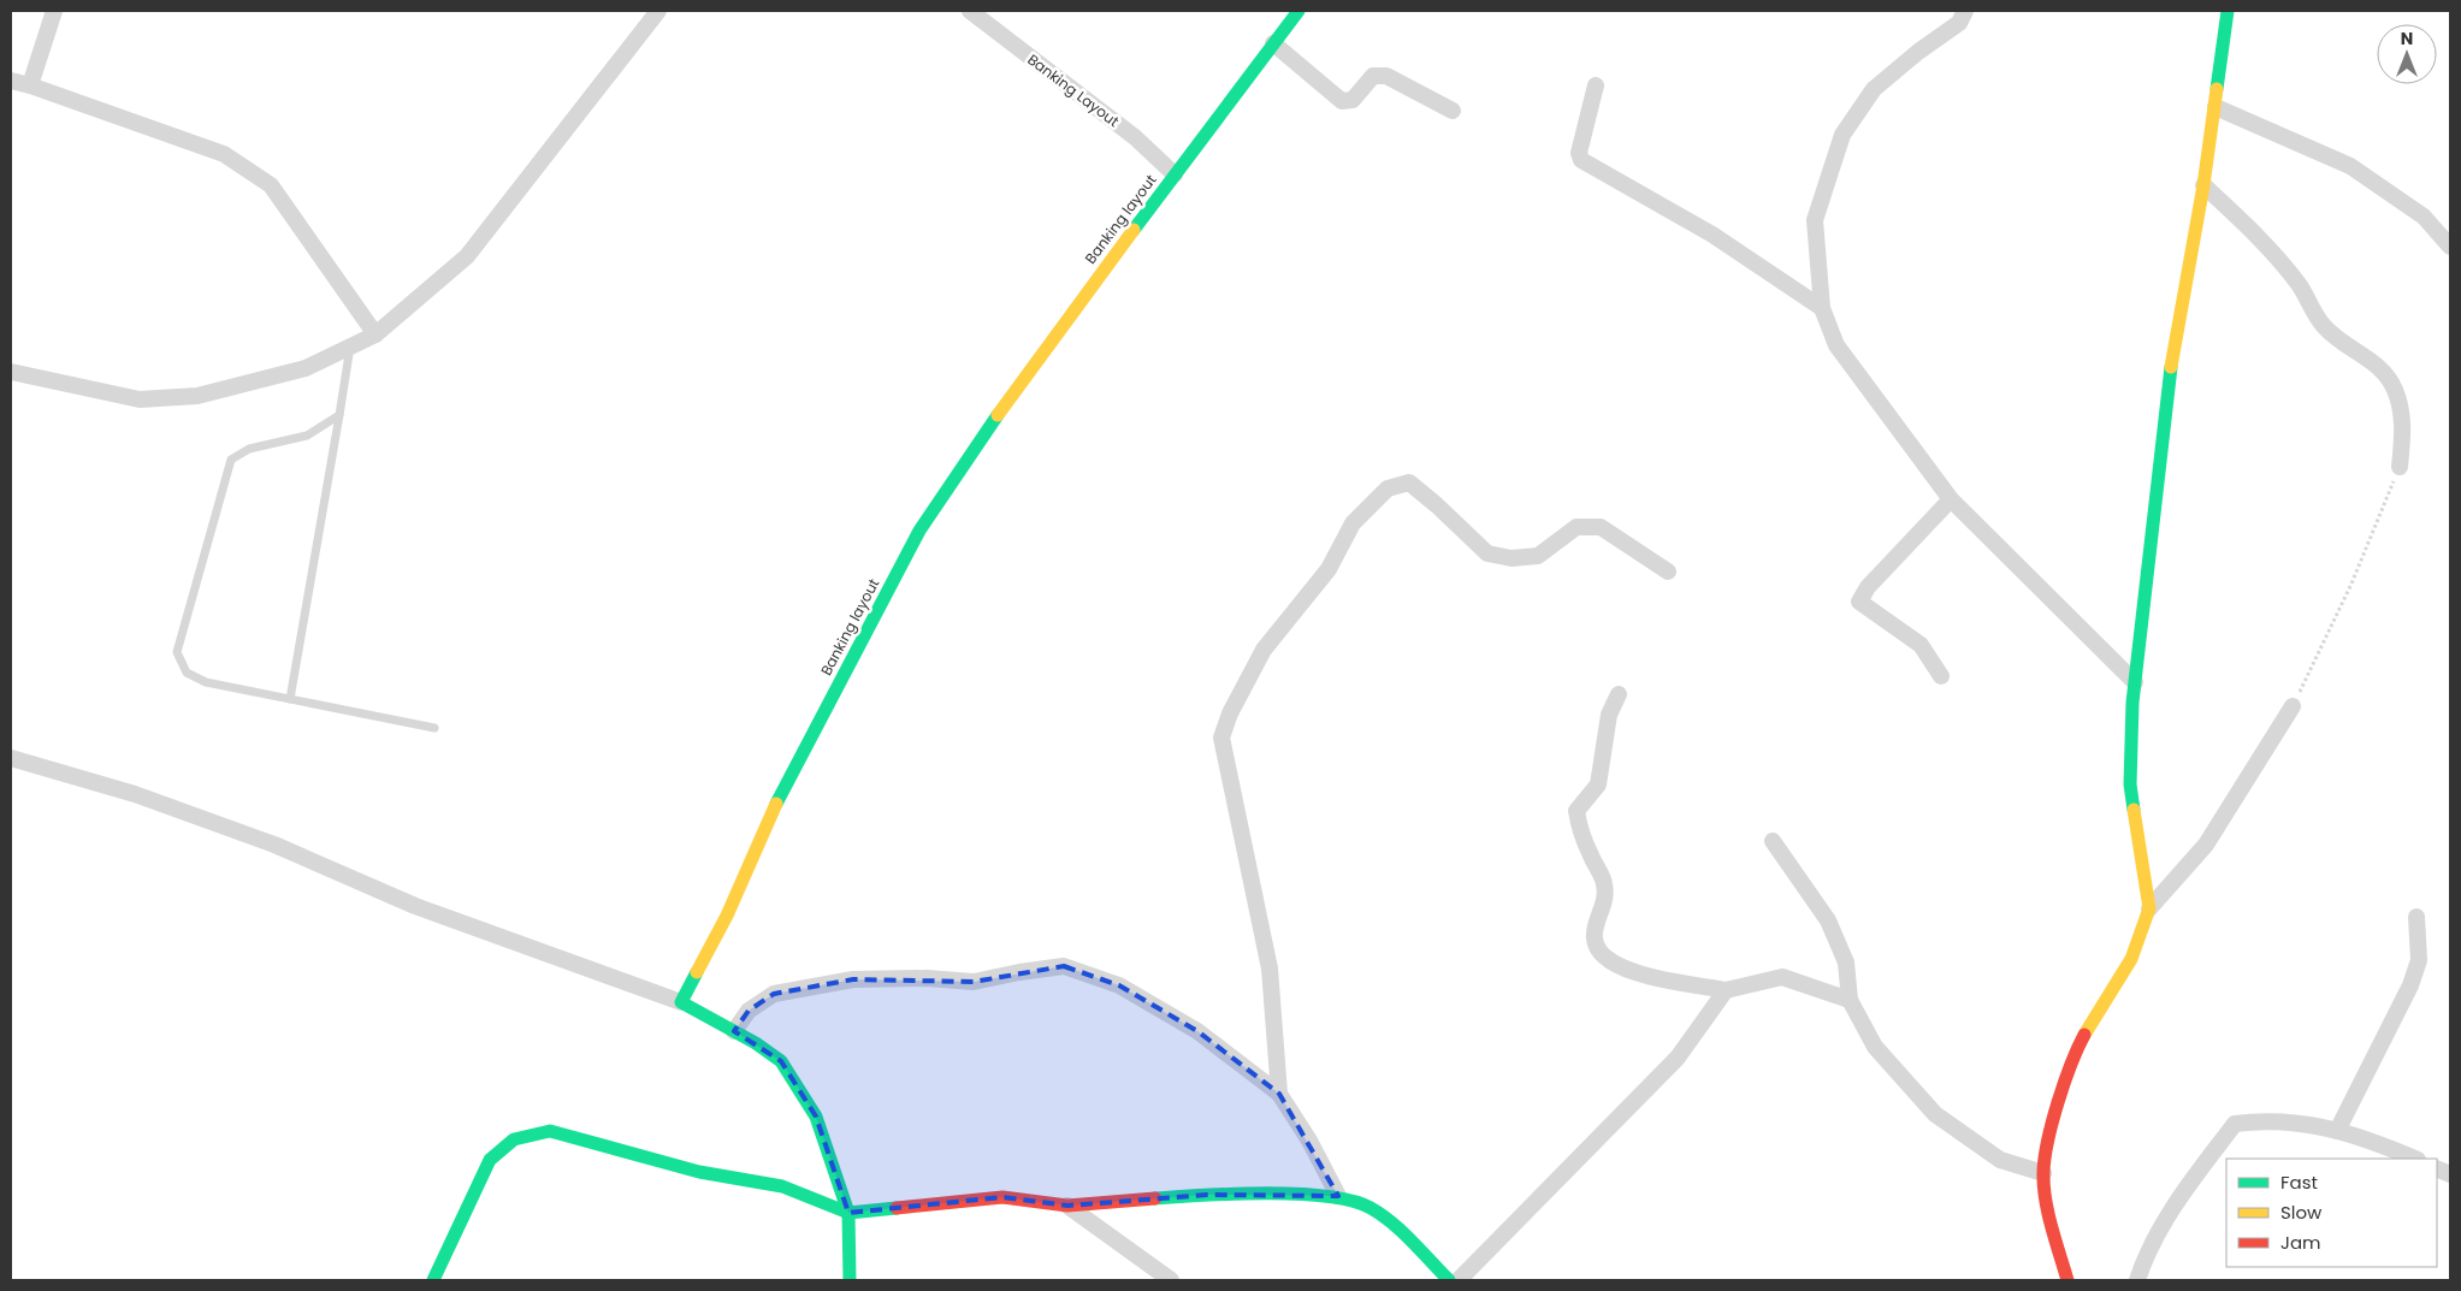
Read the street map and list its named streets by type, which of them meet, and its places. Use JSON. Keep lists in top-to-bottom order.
{
  "streets": {
    "street": ["Banking Layout", "Banking layout"]
  },
  "crossings": [
    ["Banking Layout", "Banking layout"]
  ],
  "legend": ["Fast", "Slow", "Jam"],
  "north": "top"
}
